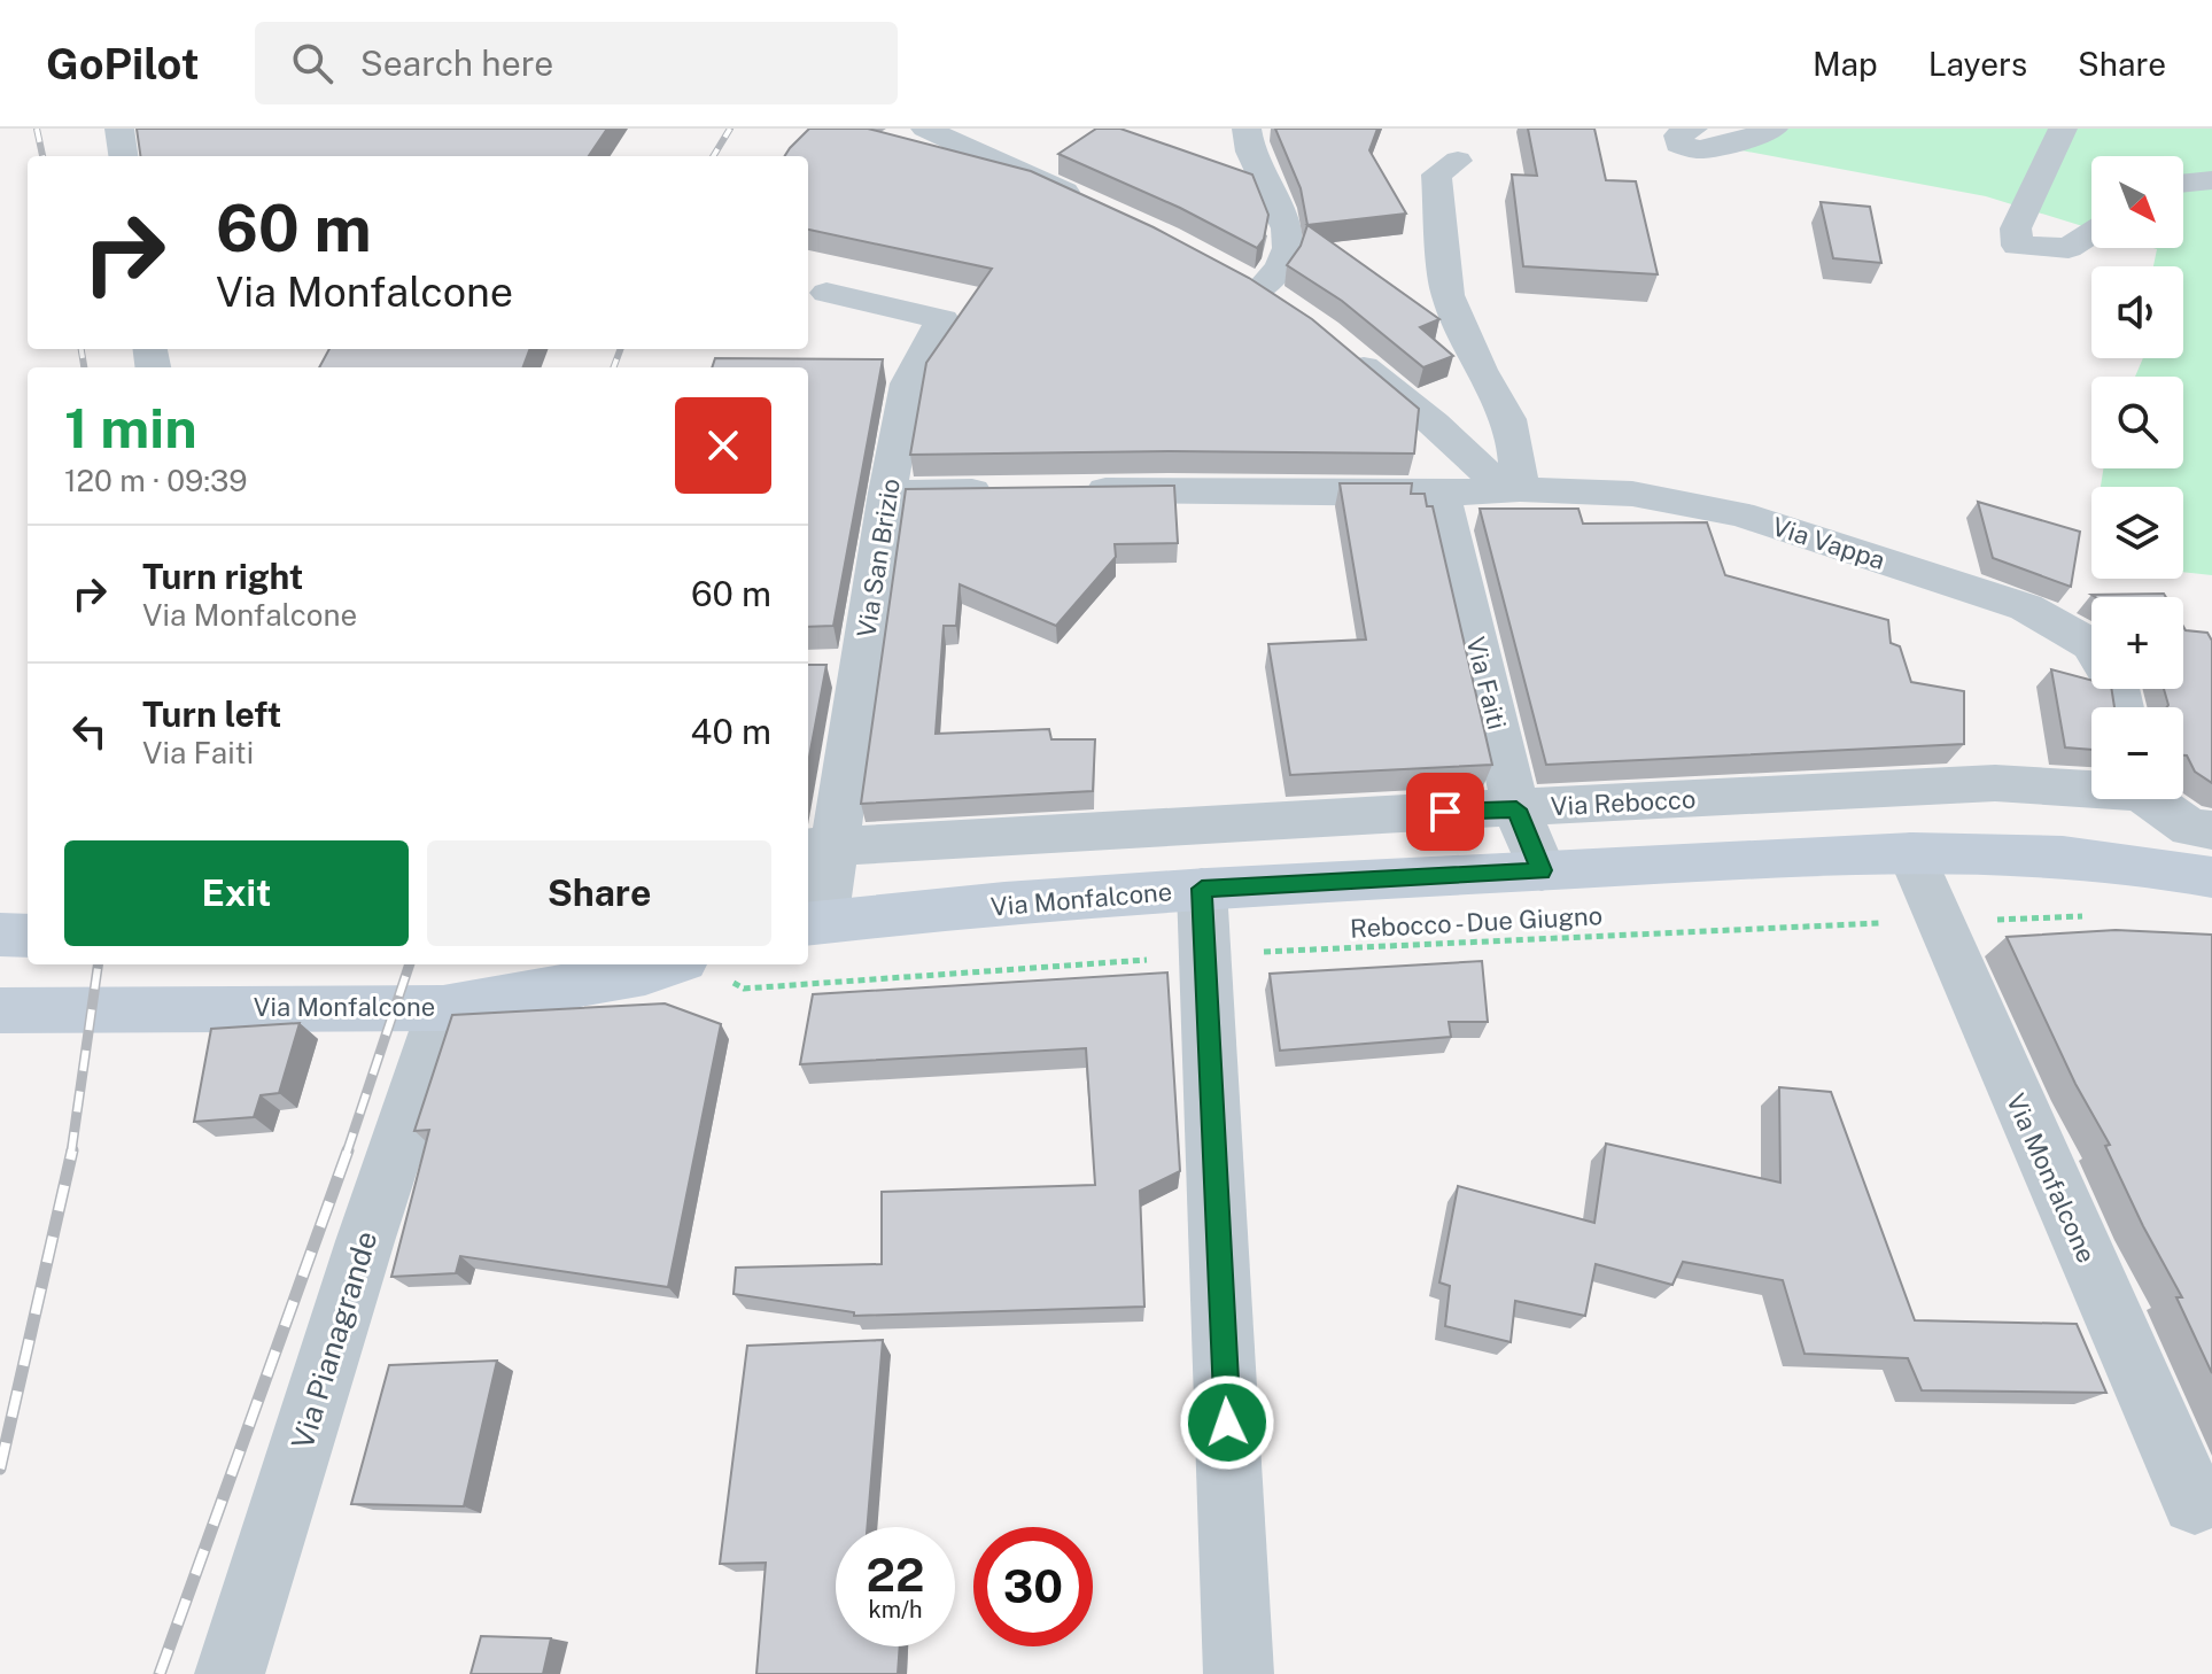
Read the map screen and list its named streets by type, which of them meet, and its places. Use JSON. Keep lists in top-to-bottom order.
{
  "streets": {
    "main road": ["Via Monfalcone"],
    "street": [
      "Via Vappa",
      "Via San Brizio",
      "Via Faiti",
      "Via Rebocco",
      "Via Pianagrande"
    ],
    "path": ["Rebocco - Due Giugno"]
  },
  "crossings": [
    ["Via Vappa", "Via Faiti"],
    ["Via San Brizio", "Via Rebocco"],
    ["Via San Brizio", "Via Monfalcone"],
    ["Via Faiti", "Via Rebocco"],
    ["Via Faiti", "Via Monfalcone"],
    ["Via Monfalcone", "Rebocco - Due Giugno"],
    ["Via Monfalcone", "Via Pianagrande"]
  ],
  "north": "bottom right",
  "page": {
    "header": "GoPilot",
    "search": "Search here",
    "nav": ["Map", "Layers", "Share"],
    "map_buttons": ["+", "−"],
    "turn": ["60 m", "Via Monfalcone"],
    "heading": ["1 min", "120 m · 09:39"],
    "list": [
      {
        "name": "Turn right",
        "note": "Via Monfalcone",
        "value": "60 m"
      },
      {
        "name": "Turn left",
        "note": "Via Faiti",
        "value": "40 m"
      }
    ],
    "buttons": ["Exit", "Share"],
    "speed": "22 km/h",
    "limit": "30"
  }
}
